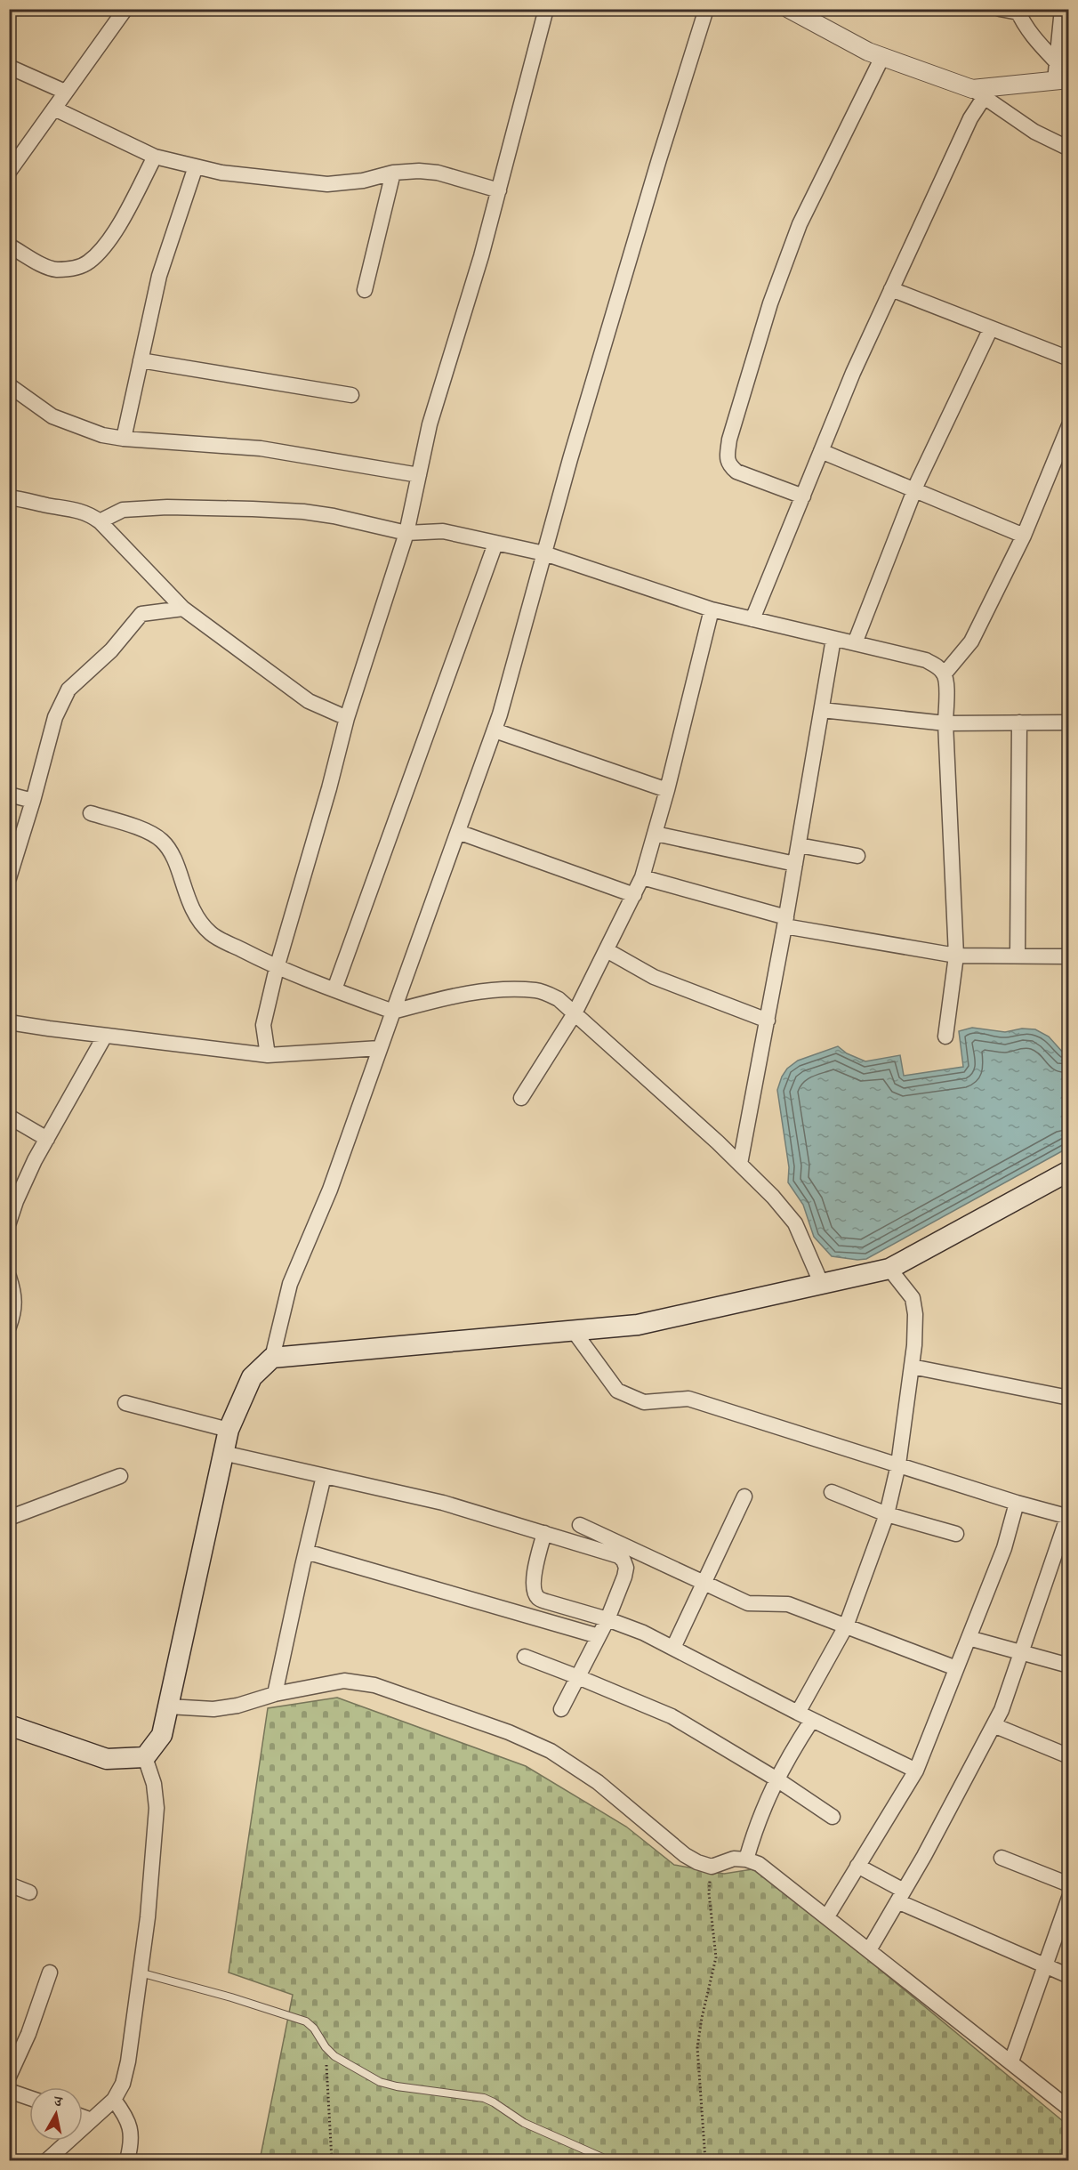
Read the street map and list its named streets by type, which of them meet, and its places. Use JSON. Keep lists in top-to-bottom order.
{
  "north": "top"
}
